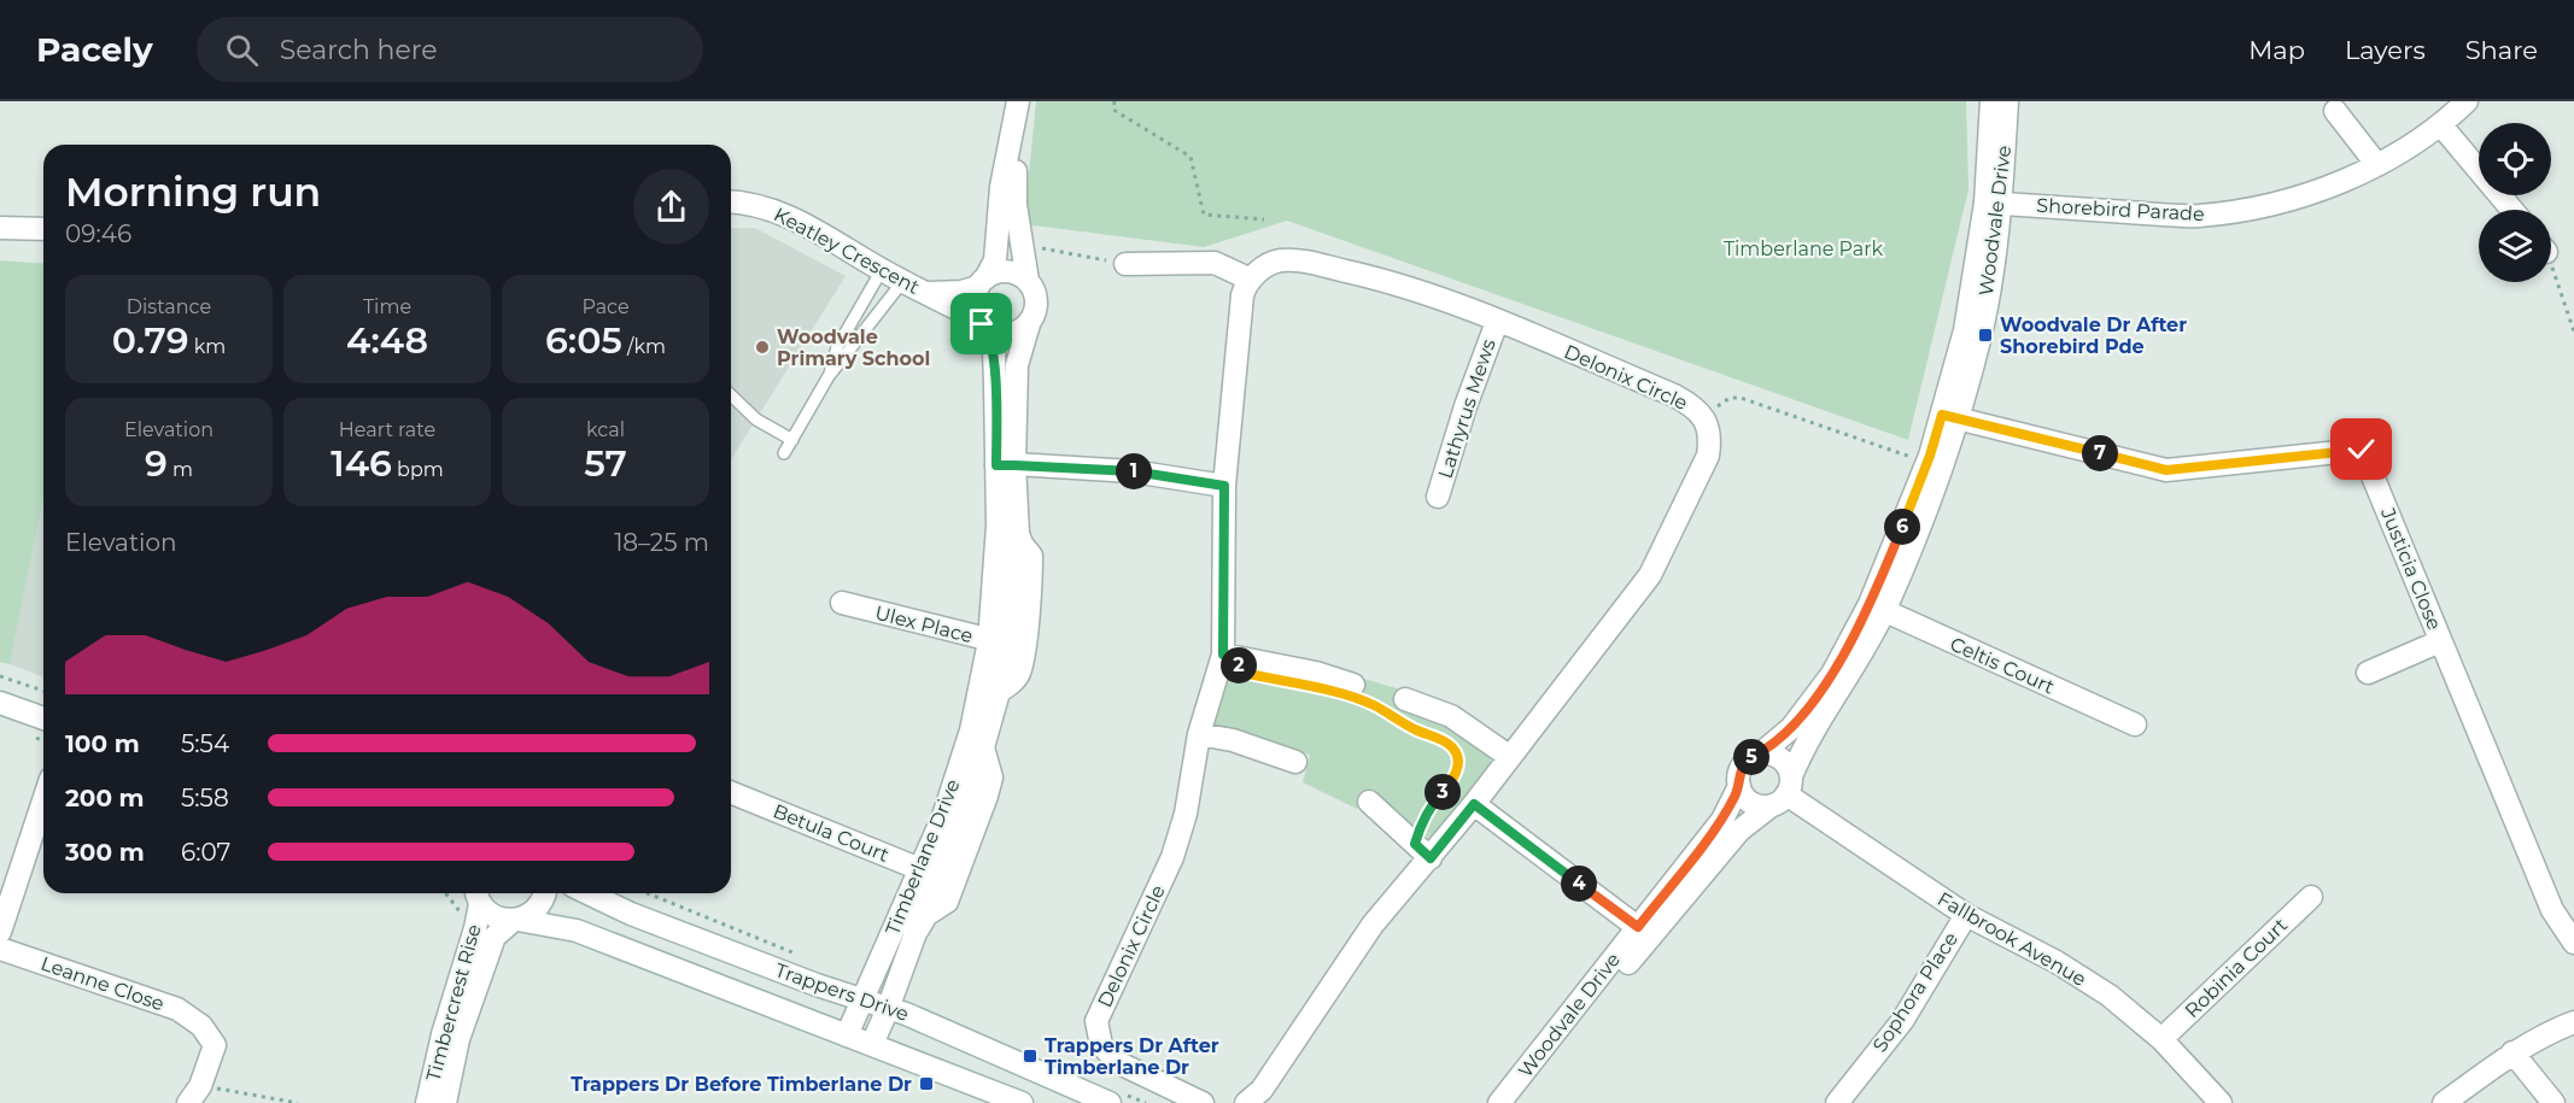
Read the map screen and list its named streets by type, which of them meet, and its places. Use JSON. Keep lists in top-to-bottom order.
{
  "streets": {
    "street": [
      "Shorebird Parade",
      "Woodvale Drive",
      "Keatley Crescent",
      "Delonix Circle",
      "Lathyrus Mews",
      "Justicia Close",
      "Ulex Place",
      "Celtis Court",
      "Betula Court",
      "Timberlane Drive",
      "Fallbrook Avenue",
      "Robinia Court",
      "Leanne Close",
      "Trappers Drive",
      "Sophora Place",
      "Timbercrest Rise"
    ]
  },
  "crossings": [
    ["Shorebird Parade", "Woodvale Drive"],
    ["Woodvale Drive", "Justicia Close"],
    ["Woodvale Drive", "Celtis Court"],
    ["Woodvale Drive", "Fallbrook Avenue"],
    ["Keatley Crescent", "Timberlane Drive"],
    ["Delonix Circle", "Lathyrus Mews"],
    ["Ulex Place", "Timberlane Drive"],
    ["Betula Court", "Timberlane Drive"],
    ["Timberlane Drive", "Trappers Drive"],
    ["Fallbrook Avenue", "Robinia Court"],
    ["Fallbrook Avenue", "Sophora Place"],
    ["Trappers Drive", "Timbercrest Rise"]
  ],
  "parks": ["Timberlane Park"],
  "places": {
    "transit": ["Woodvale Dr After Shorebird Pde", "Trappers Dr After Timberlane Dr", "Trappers Dr Before Timberlane Dr"],
    "other": ["Woodvale Primary School"]
  },
  "page": {
    "header": "Pacely",
    "search": "Search here",
    "nav": ["Map", "Layers", "Share"],
    "heading": ["Morning run", "09:46"],
    "stats": [
      ["Distance", "0.79 km"],
      ["Time", "4:48"],
      ["Pace", "6:05 /km"],
      ["Elevation", "9 m"],
      ["Heart rate", "146 bpm"],
      ["kcal", "57"]
    ],
    "pins": [
      "7",
      "1",
      "6",
      "2",
      "5",
      "3",
      "4"
    ],
    "chart": ["Elevation", "18–25 m"],
    "list": [
      {
        "name": "100 m",
        "note": "5:54"
      },
      {
        "name": "200 m",
        "note": "5:58"
      },
      {
        "name": "300 m",
        "note": "6:07"
      }
    ]
  }
}
